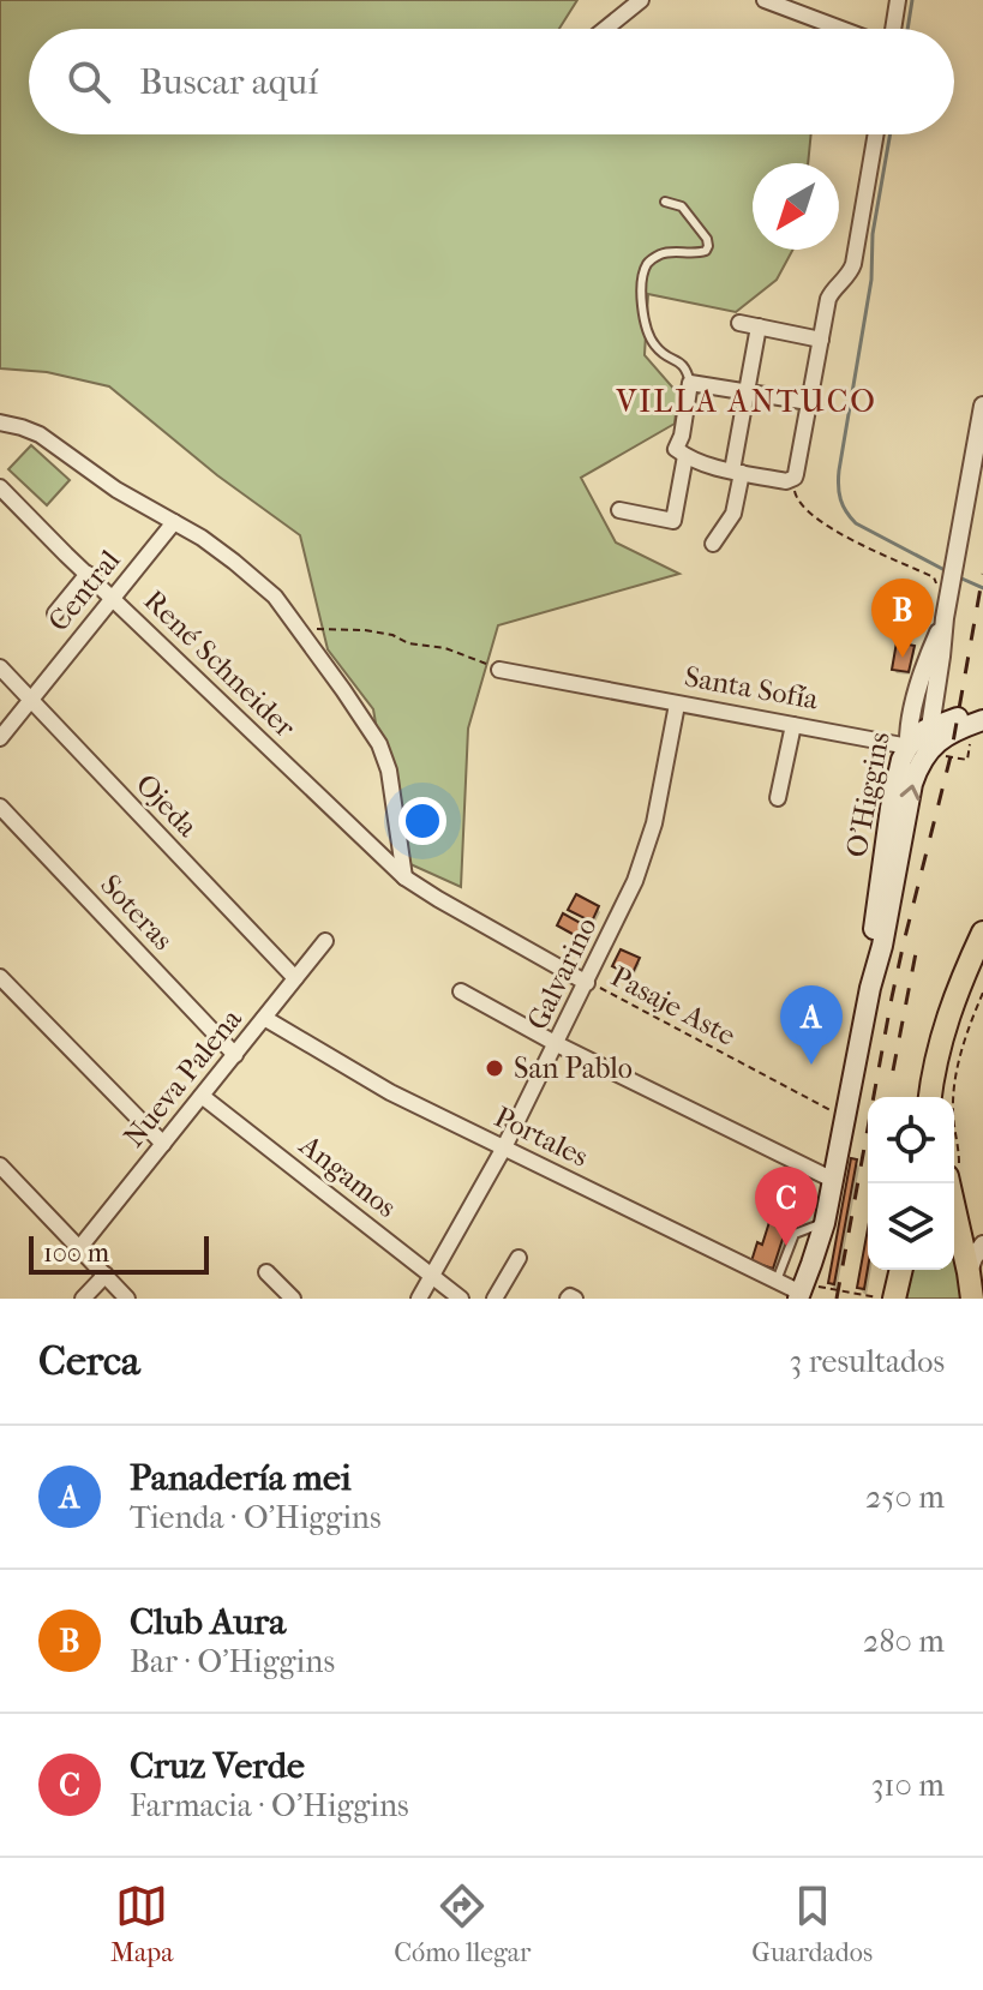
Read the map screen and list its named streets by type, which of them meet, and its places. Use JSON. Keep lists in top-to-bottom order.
{
  "streets": {
    "main road": ["Santa Sofía", "O'Higgins"],
    "street": [
      "Central",
      "René Schneider",
      "Ojeda",
      "Soteras",
      "Galvarino",
      "Nueva Palena",
      "Portales",
      "Angamos"
    ],
    "path": ["Pasaje Aste"]
  },
  "crossings": [
    ["Central", "René Schneider"],
    ["Central", "Ojeda"],
    ["René Schneider", "Galvarino"],
    ["René Schneider", "Pasaje Aste"],
    ["Santa Sofía", "O'Higgins"],
    ["Santa Sofía", "Galvarino"],
    ["O'Higgins", "Pasaje Aste"],
    ["O'Higgins", "Portales"],
    ["Ojeda", "Nueva Palena"],
    ["Soteras", "Nueva Palena"],
    ["Galvarino", "Pasaje Aste"],
    ["Galvarino", "Portales"],
    ["Galvarino", "Angamos"],
    ["Nueva Palena", "Portales"],
    ["Nueva Palena", "Angamos"]
  ],
  "districts": ["VILLA ANTUCO"],
  "places": ["San Pablo"],
  "scale_bar": "100 m",
  "north": "bottom left",
  "page": {
    "search": "Buscar aquí",
    "pins": ["B", "A", "C"],
    "scale": "100 m",
    "heading": ["Cerca", "3 resultados"],
    "list": [
      {
        "mark": "A",
        "name": "Panadería mei",
        "note": "Tienda · O'Higgins",
        "value": "250 m"
      },
      {
        "mark": "B",
        "name": "Club Aura",
        "note": "Bar · O'Higgins",
        "value": "280 m"
      },
      {
        "mark": "C",
        "name": "Cruz Verde",
        "note": "Farmacia · O'Higgins",
        "value": "310 m"
      }
    ],
    "nav": ["Mapa", "Cómo llegar", "Guardados"]
  }
}
